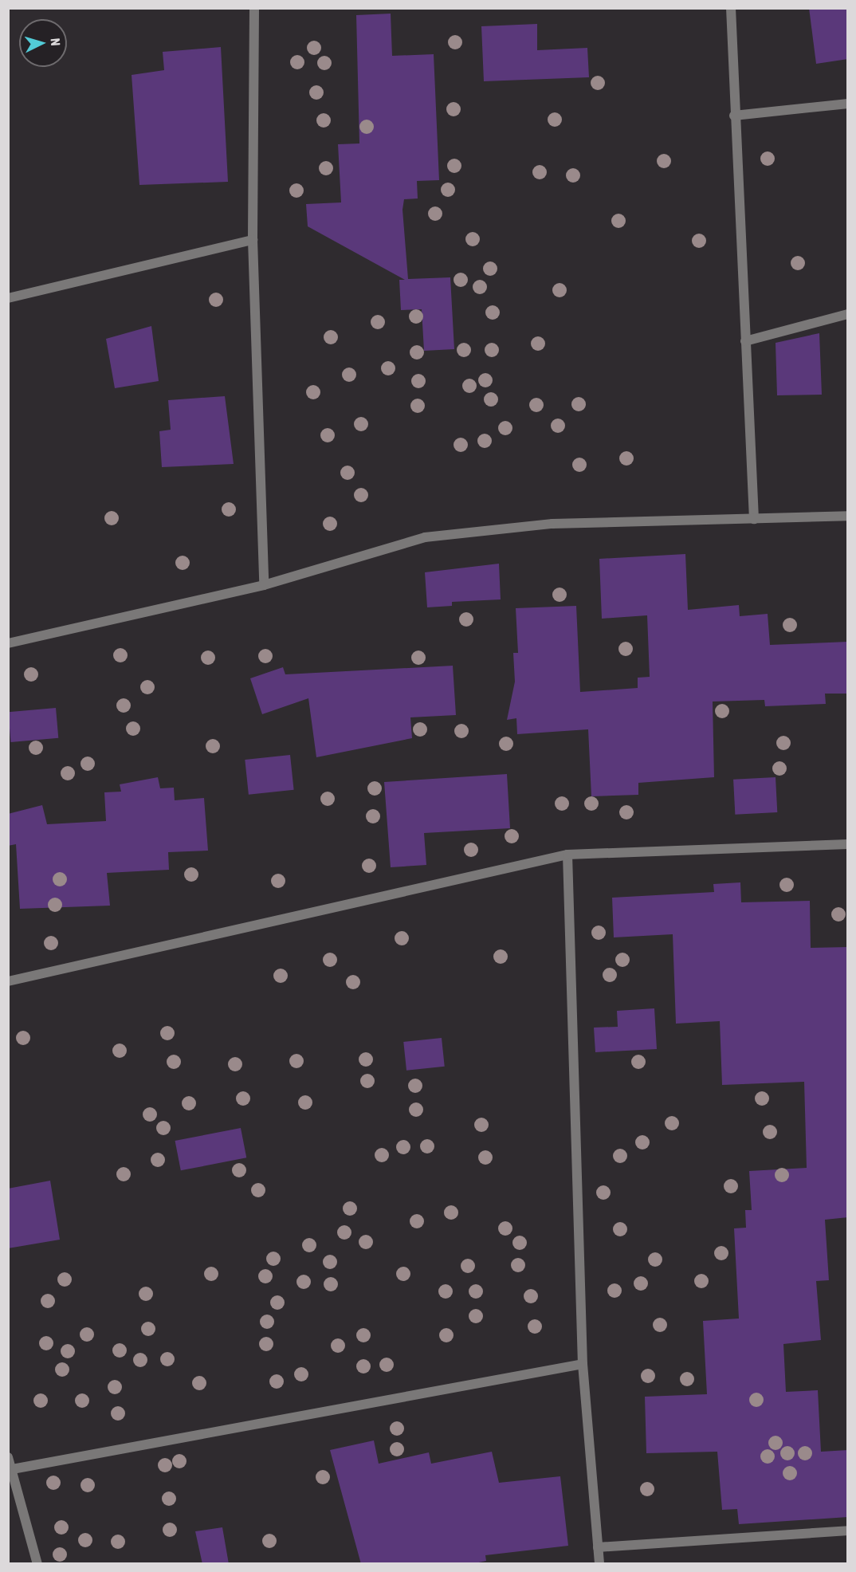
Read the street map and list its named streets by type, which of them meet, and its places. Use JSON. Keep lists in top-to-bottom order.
{
  "north": "right"
}
